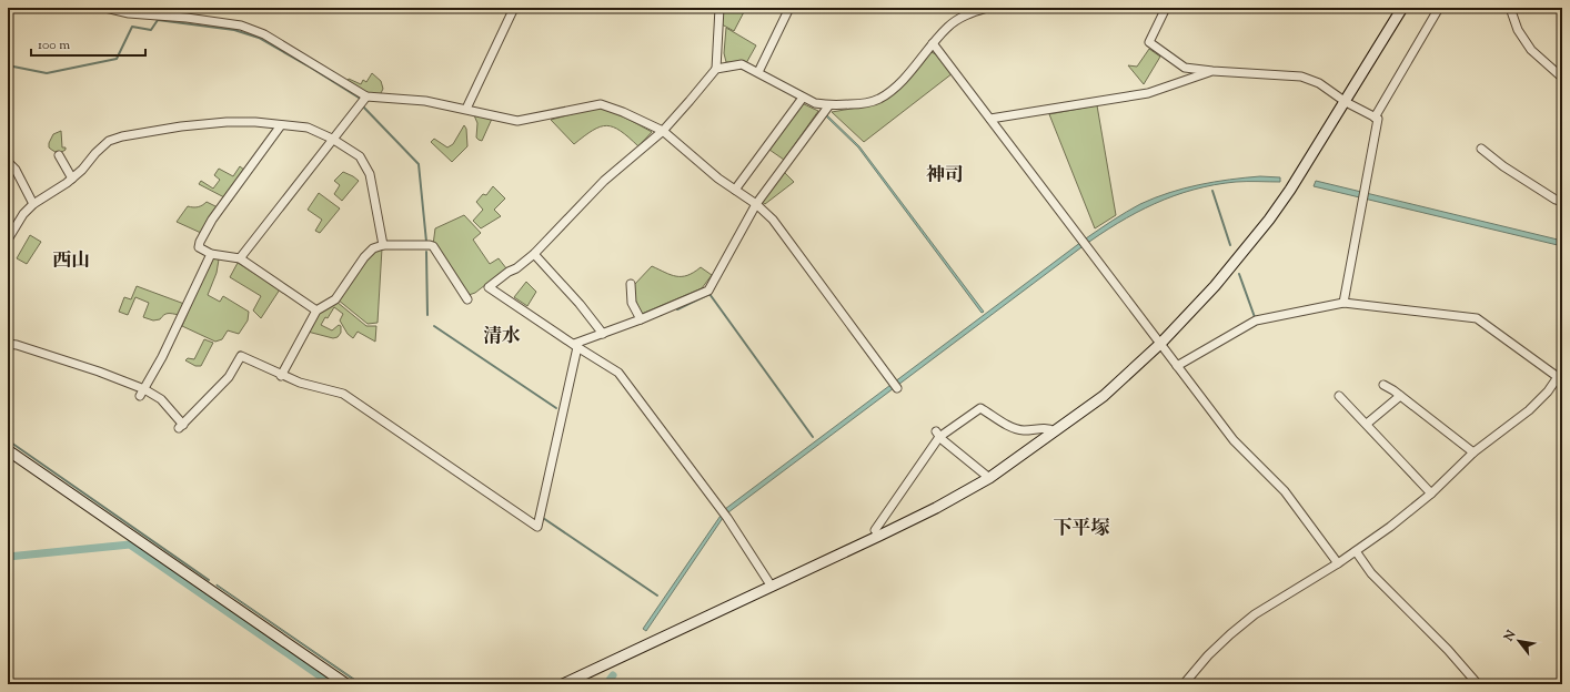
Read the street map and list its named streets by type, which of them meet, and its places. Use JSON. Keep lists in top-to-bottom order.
{
  "districts": [
    "神司",
    "西山",
    "清水",
    "下平塚"
  ],
  "scale_bar": "100 m",
  "north": "top left"
}
